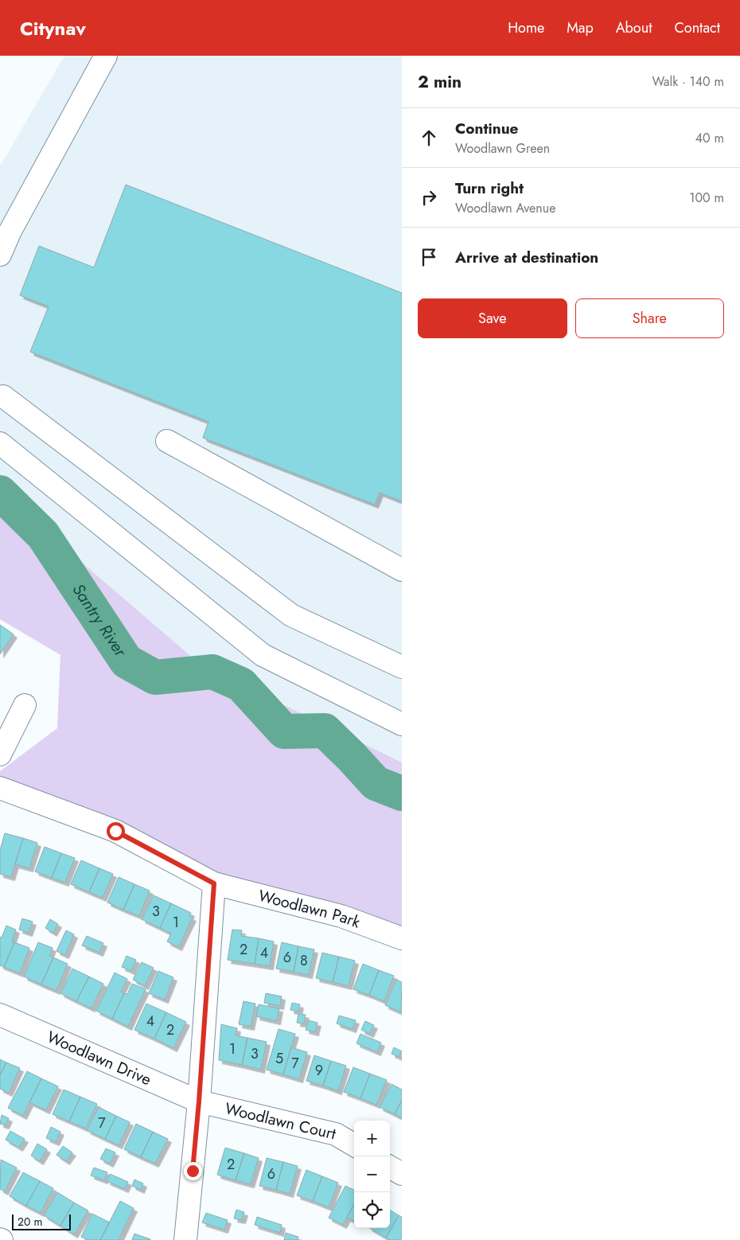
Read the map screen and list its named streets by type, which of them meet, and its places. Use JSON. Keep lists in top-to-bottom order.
{
  "streets": {
    "street": ["Woodlawn Park", "Woodlawn Drive", "Woodlawn Court"]
  },
  "crossings": [
    ["Woodlawn Drive", "Woodlawn Court"]
  ],
  "water": ["Santry River"],
  "house_numbers": [
    "3",
    "1",
    "2",
    "4",
    "6",
    "8",
    "4",
    "2",
    "1",
    "3",
    "5",
    "7",
    "9",
    "7",
    "2",
    "6"
  ],
  "scale_bar": "20 m",
  "page": {
    "header": "Citynav",
    "nav": [
      "Home",
      "Map",
      "About",
      "Contact"
    ],
    "heading": ["2 min", "Walk · 140 m"],
    "list": [
      ["Continue", "Woodlawn Green", "40 m"],
      ["Turn right", "Woodlawn Avenue", "100 m"],
      "Arrive at destination"
    ],
    "buttons": ["Save", "Share"],
    "map_buttons": ["+", "−"],
    "scale": "20 m"
  }
}
